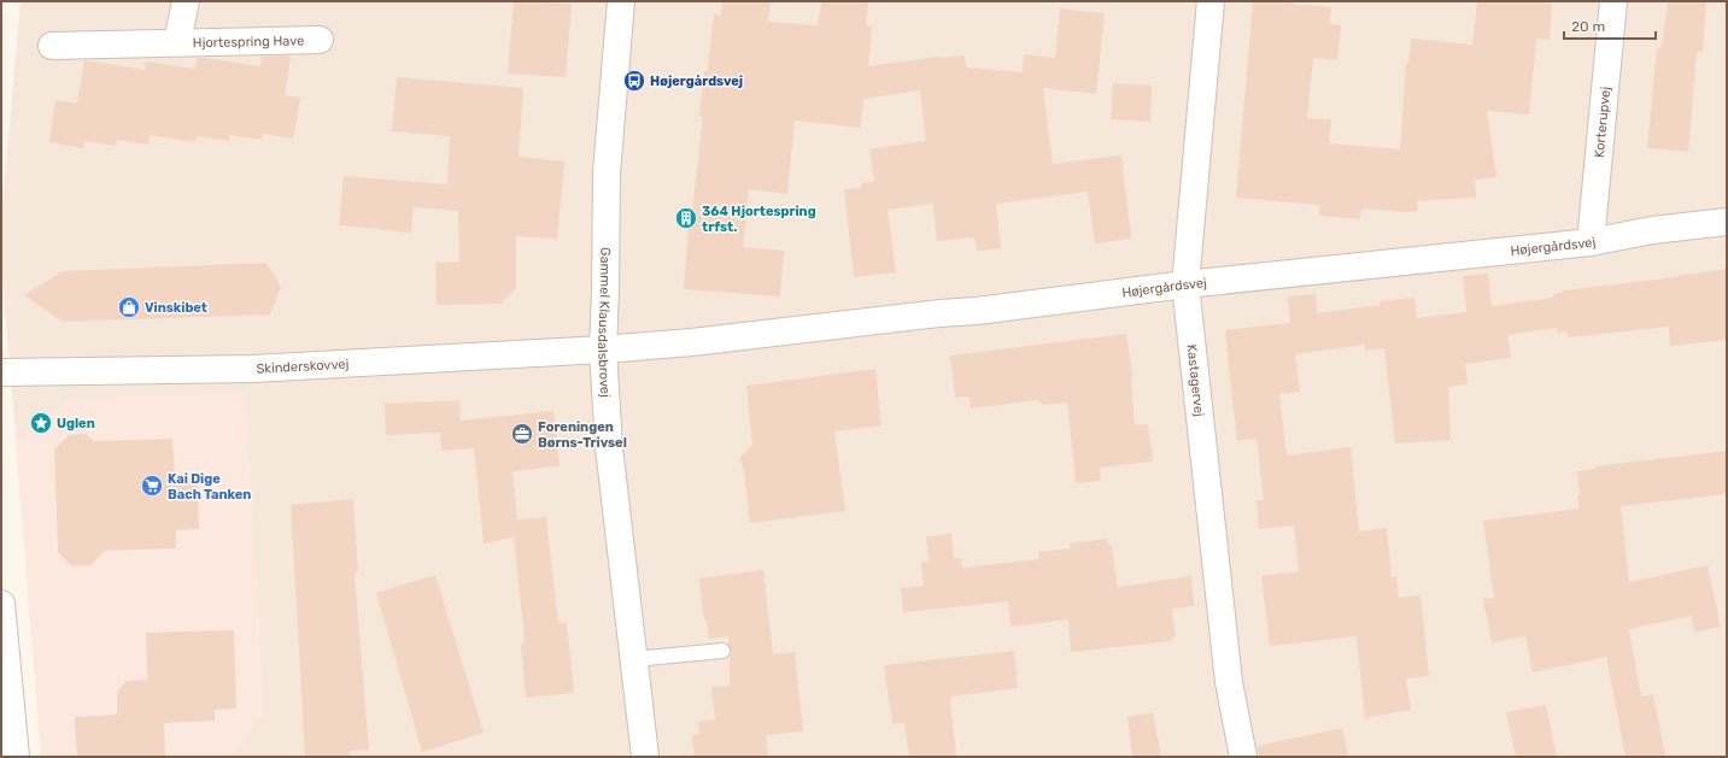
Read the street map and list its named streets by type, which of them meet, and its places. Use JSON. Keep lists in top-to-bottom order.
{
  "streets": {
    "street": [
      "Hjortespring Have",
      "Korterupvej",
      "Højergårdsvej",
      "Gammel Klausdalsbrovej",
      "Skinderskovvej",
      "Kastagervej"
    ]
  },
  "crossings": [
    ["Korterupvej", "Højergårdsvej"],
    ["Højergårdsvej", "Gammel Klausdalsbrovej"],
    ["Højergårdsvej", "Skinderskovvej"],
    ["Højergårdsvej", "Kastagervej"],
    ["Gammel Klausdalsbrovej", "Skinderskovvej"]
  ],
  "places": {
    "bus stop": ["Højergårdsvej"],
    "building": ["364 Hjortespring trfst."],
    "shop": ["Vinskibet"],
    "place": ["Uglen"],
    "office": ["Foreningen Børns-Trivsel"],
    "supermarket": ["Kai Dige Bach Tanken"]
  },
  "scale_bar": "20 m"
}
